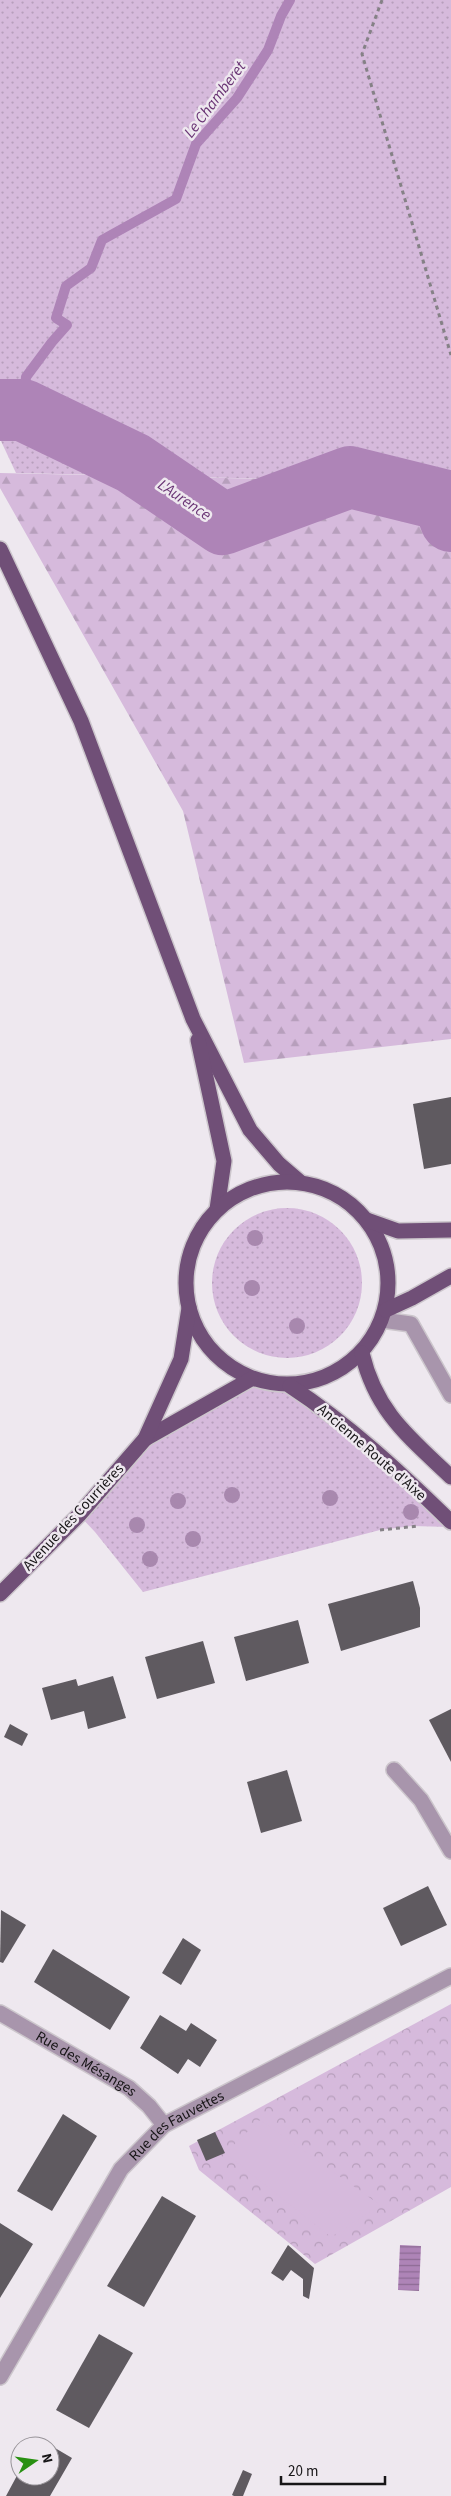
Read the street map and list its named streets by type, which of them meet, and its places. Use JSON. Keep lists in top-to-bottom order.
{
  "streets": {
    "main road": ["Ancienne Route d'Aixe", "Avenue des Courrières"],
    "street": ["Rue des Mésanges", "Rue des Fauvettes"]
  },
  "crossings": [
    ["Rue des Mésanges", "Rue des Fauvettes"]
  ],
  "water": ["Le Chamberet", "L'Aurence"],
  "scale_bar": "20 m",
  "north": "right"
}
